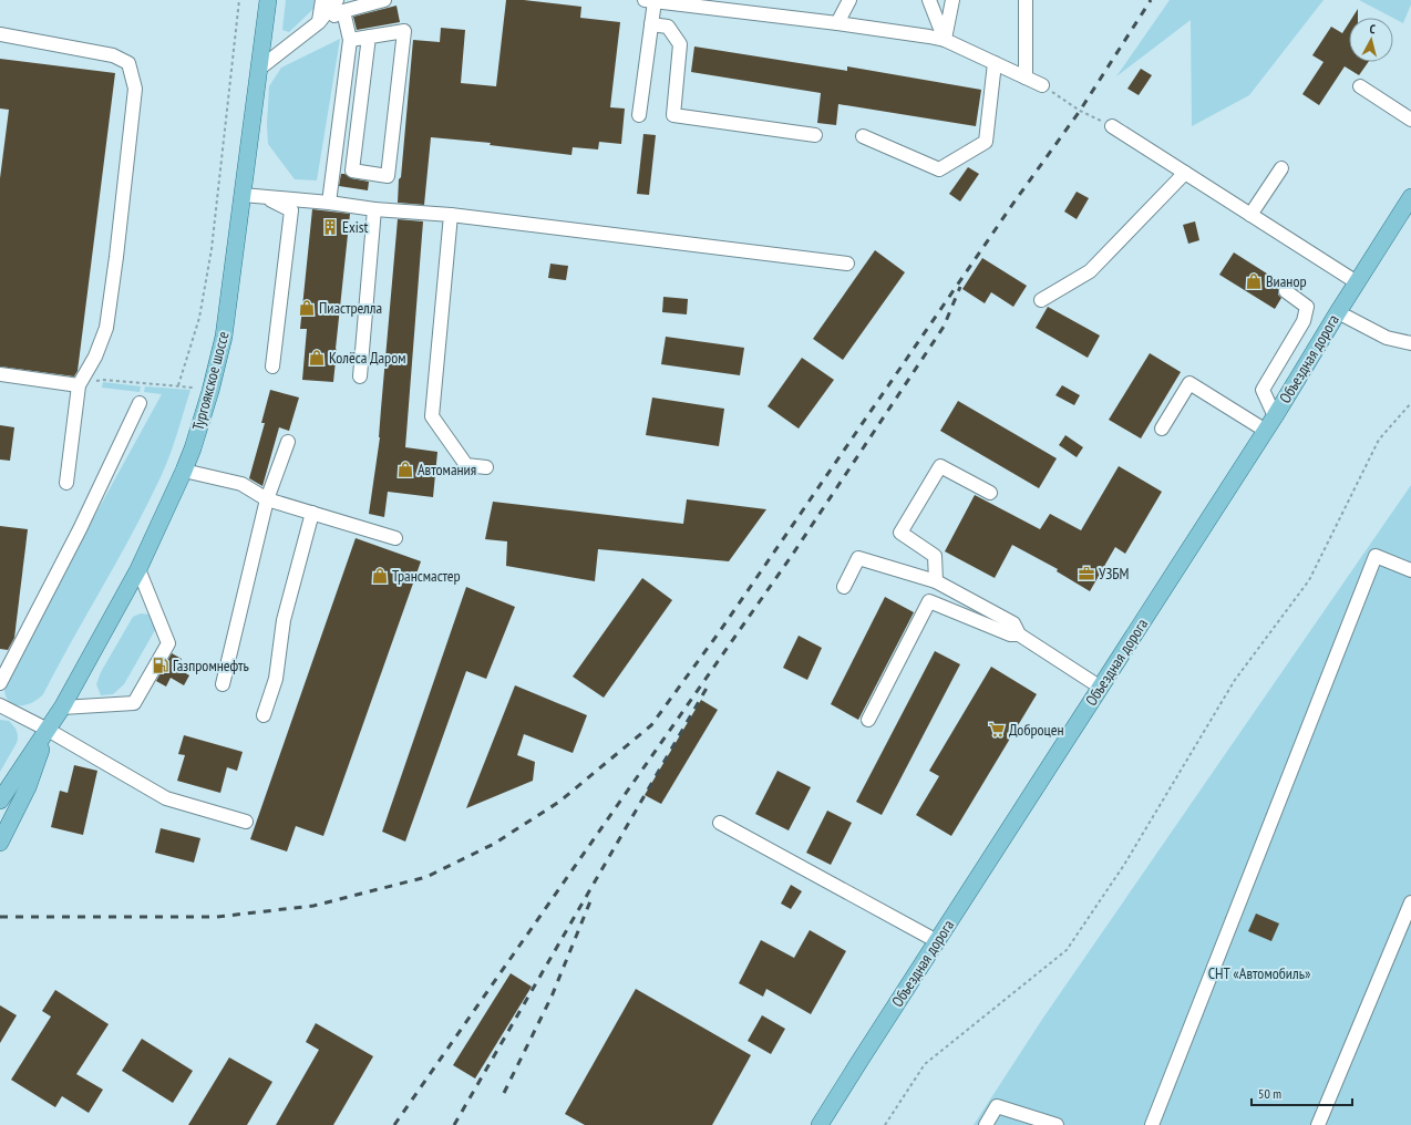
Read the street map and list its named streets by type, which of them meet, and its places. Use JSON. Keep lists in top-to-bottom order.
{
  "streets": {
    "main road": ["Объездная дорога", "Тургоякское шоссе"]
  },
  "parks": ["СНТ «Автомобиль»"],
  "places": {
    "building": ["Exist"],
    "shop": [
      "Вианор",
      "Пиастрелла",
      "Колёса Даром",
      "Автомания",
      "Трансмастер"
    ],
    "office": ["УЗБМ"],
    "fuel station": ["Газпромнефть"],
    "supermarket": ["Доброцен"]
  },
  "scale_bar": "50 m",
  "north": "top"
}
